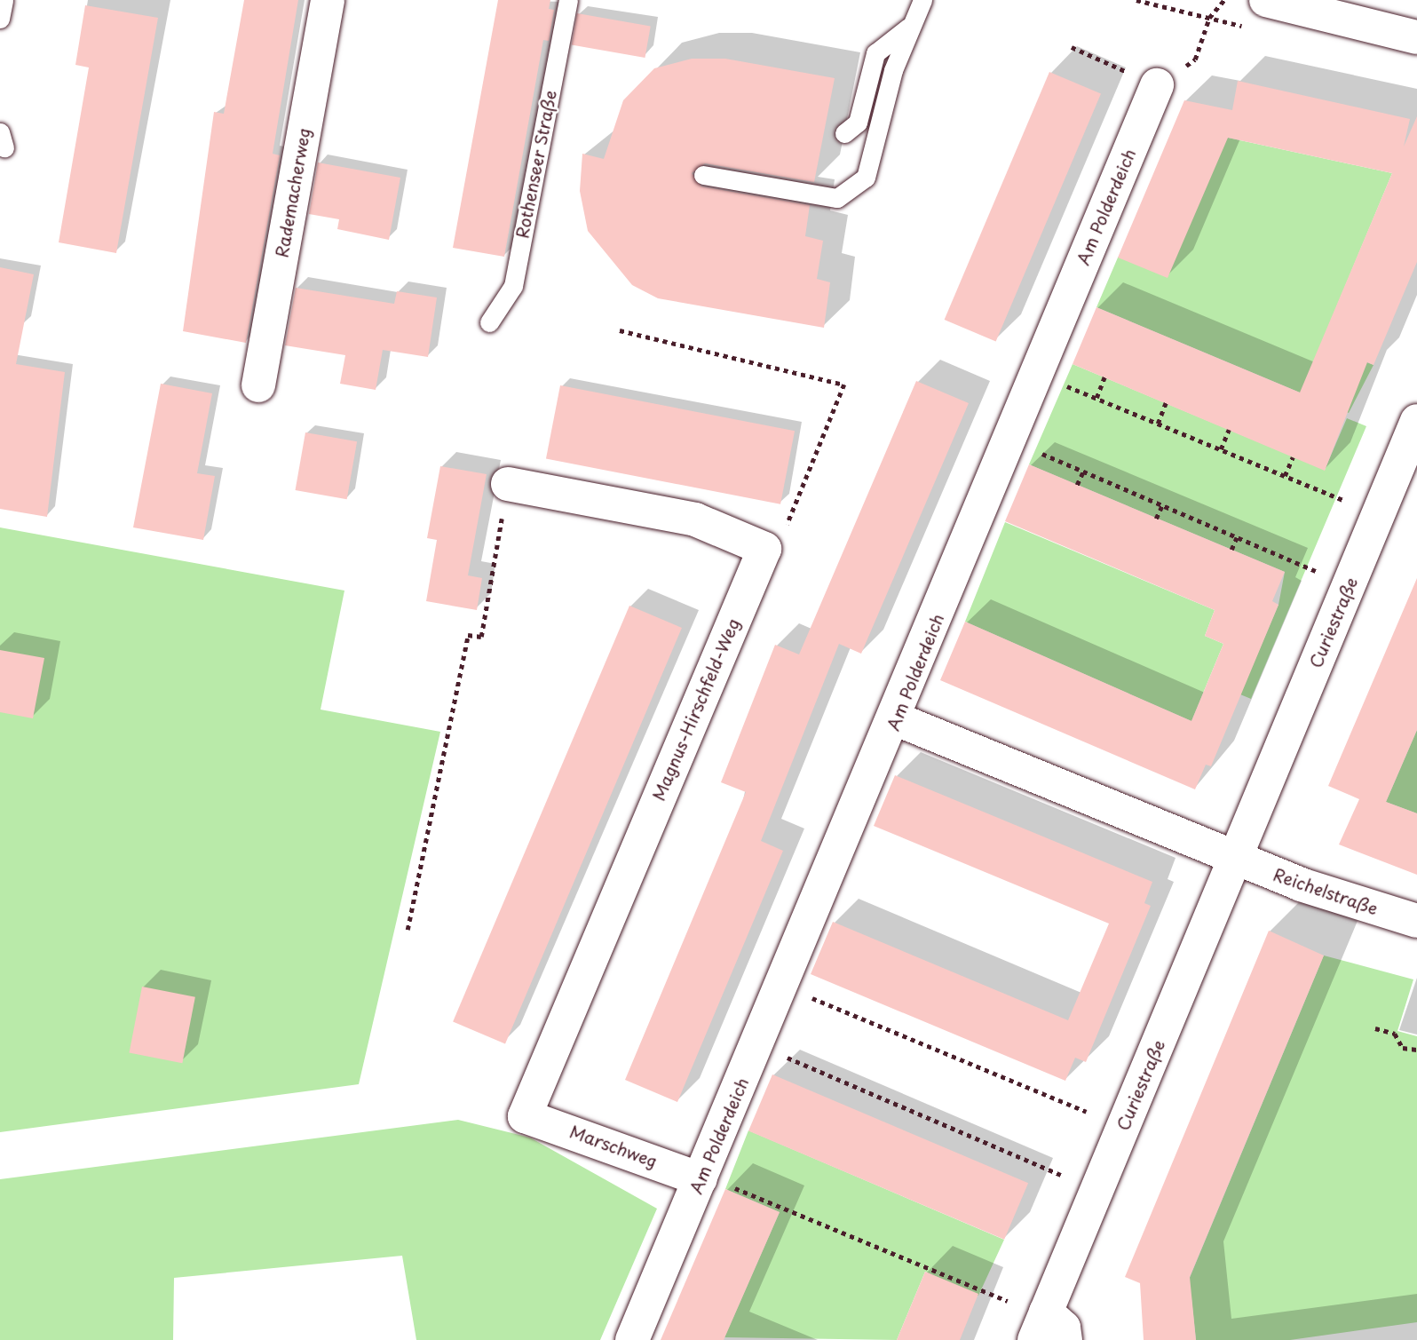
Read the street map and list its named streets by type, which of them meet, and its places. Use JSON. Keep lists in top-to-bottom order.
{
  "streets": {
    "street": [
      "Rademacherweg",
      "Am Polderdeich",
      "Curiestraße",
      "Magnus-Hirschfeld-Weg",
      "Reichelstraße",
      "Marschweg"
    ],
    "lane": ["Rothenseer Straße"]
  },
  "crossings": [
    ["Am Polderdeich", "Marschweg"],
    ["Curiestraße", "Reichelstraße"],
    ["Magnus-Hirschfeld-Weg", "Marschweg"]
  ]
}
